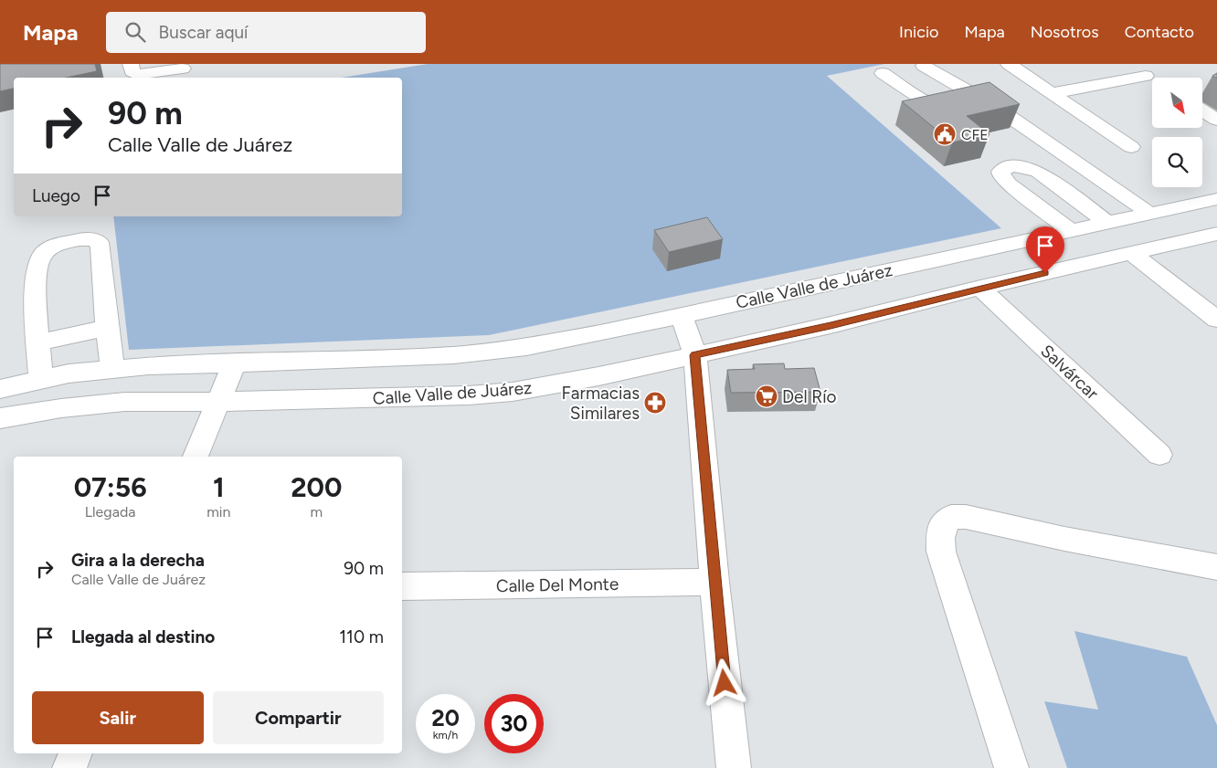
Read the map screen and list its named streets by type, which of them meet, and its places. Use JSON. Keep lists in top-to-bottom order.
{
  "streets": {
    "street": ["Calle Valle de Juárez", "Salvárcar", "Calle Del Monte"]
  },
  "crossings": [
    ["Calle Valle de Juárez", "Salvárcar"]
  ],
  "places": {
    "public building": ["CFE"],
    "supermarket": ["Del Río"],
    "pharmacy": ["Farmacias Similares"]
  },
  "north": "bottom right",
  "page": {
    "header": "Mapa",
    "search": "Buscar aquí",
    "nav": [
      "Inicio",
      "Mapa",
      "Nosotros",
      "Contacto"
    ],
    "turn": ["90 m", "Calle Valle de Juárez"],
    "then": "Luego",
    "eta": [
      "07:56",
      "Llegada",
      "1",
      "min",
      "200",
      "m"
    ],
    "list": [
      {
        "name": "Gira a la derecha",
        "note": "Calle Valle de Juárez",
        "value": "90 m"
      },
      {
        "name": "Llegada al destino",
        "value": "110 m"
      }
    ],
    "buttons": ["Salir", "Compartir"],
    "speed": "20 km/h",
    "limit": "30"
  }
}
